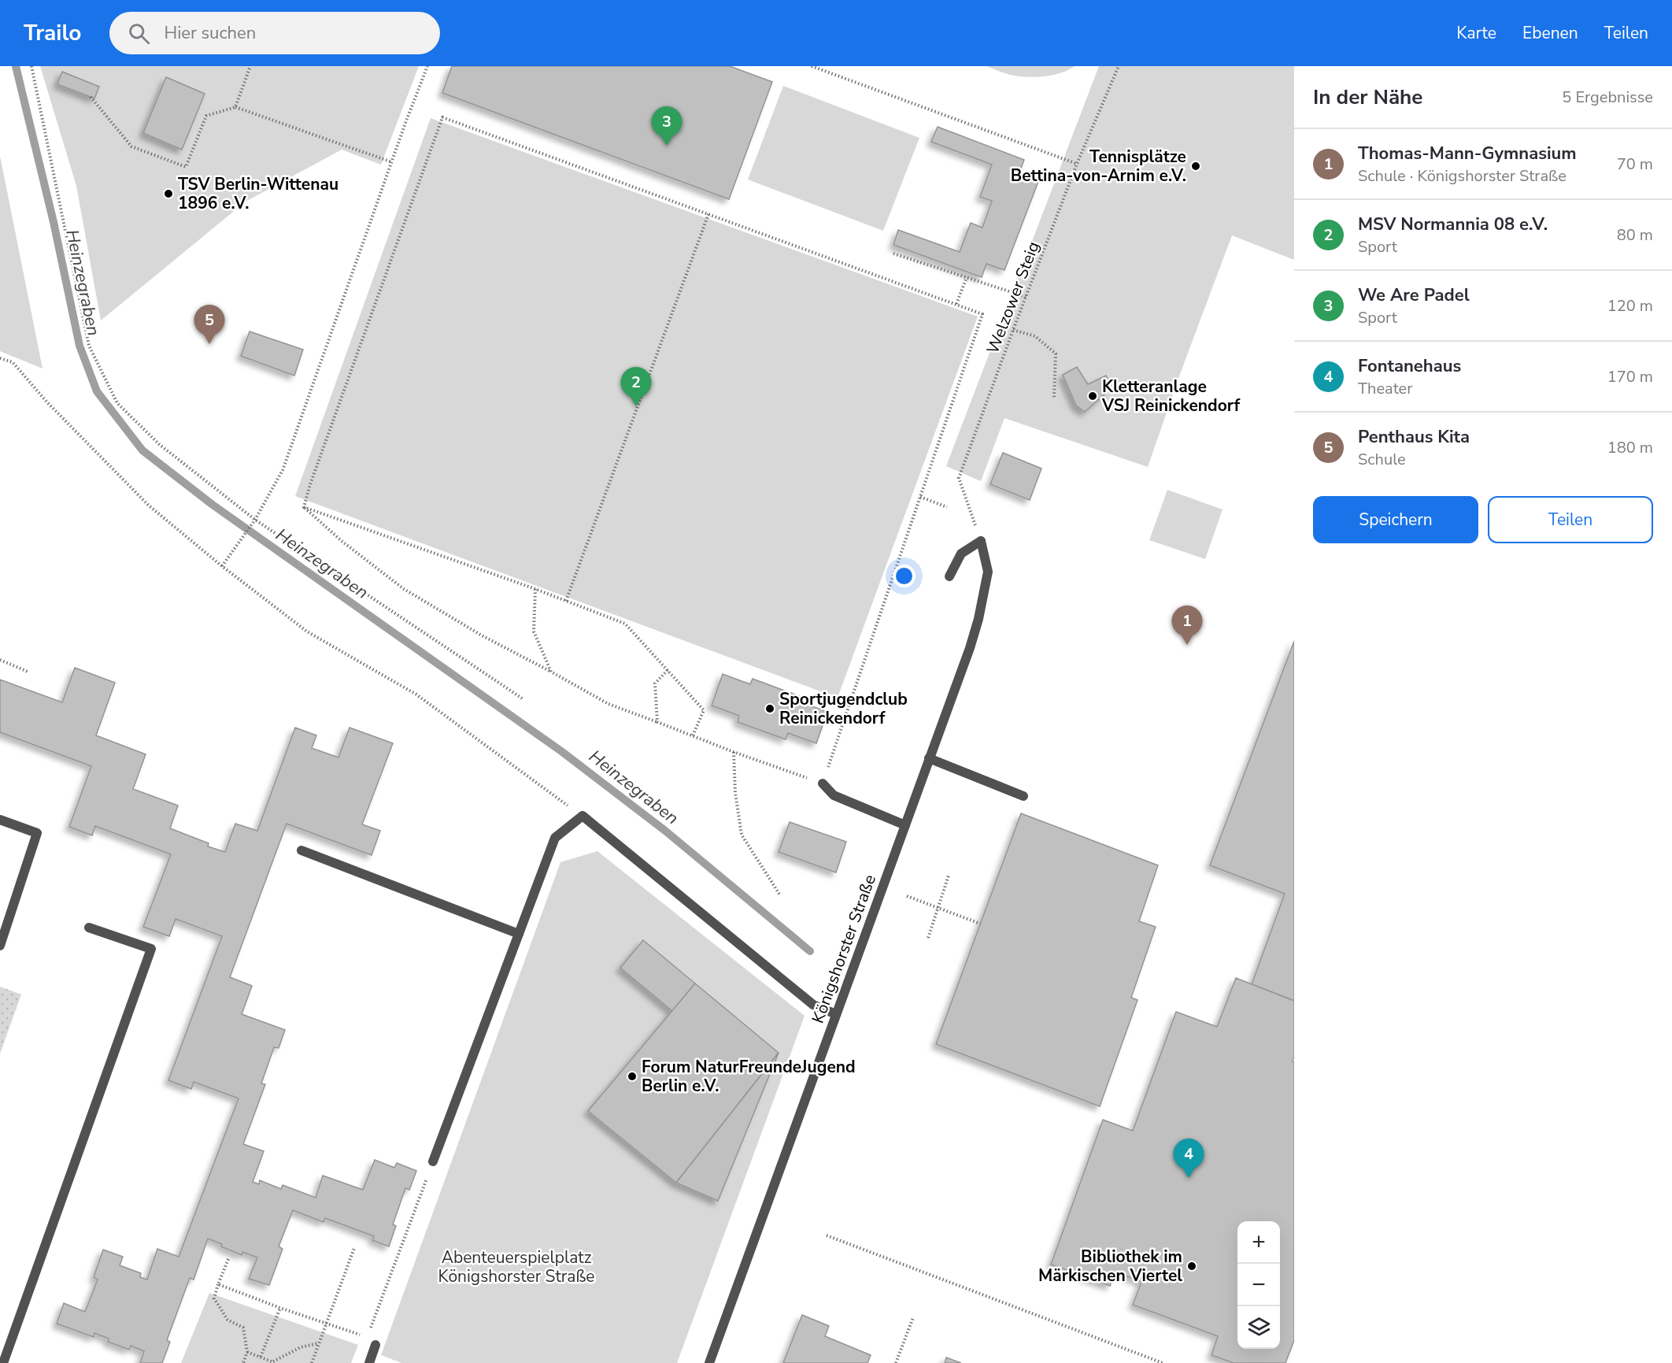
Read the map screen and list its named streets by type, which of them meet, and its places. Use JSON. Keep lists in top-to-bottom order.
{
  "streets": {
    "street": ["Königshorster Straße"],
    "path": ["Welzower Steig"]
  },
  "crossings": [
    ["Welzower Steig", "Königshorster Straße"]
  ],
  "water": ["Heinzegraben"],
  "parks": ["Abenteuerspielplatz Königshorster Straße"],
  "places": [
    "Tennisplätze Bettina-von-Arnim e.V.",
    "TSV Berlin-Wittenau 1896 e.V.",
    "Kletteranlage VSJ Reinickendorf",
    "Sportjugendclub Reinickendorf",
    "Forum NaturFreundeJugend Berlin e.V.",
    "Bibliothek im Märkischen Viertel"
  ],
  "page": {
    "header": "Trailo",
    "search": "Hier suchen",
    "nav": ["Karte", "Ebenen", "Teilen"],
    "heading": ["In der Nähe", "5 Ergebnisse"],
    "pins": [
      "3",
      "5",
      "2",
      "1",
      "4"
    ],
    "list": [
      {
        "mark": "1",
        "name": "Thomas-Mann-Gymnasium",
        "note": "Schule · Königshorster Straße",
        "value": "70 m"
      },
      {
        "mark": "2",
        "name": "MSV Normannia 08 e.V.",
        "note": "Sport",
        "value": "80 m"
      },
      {
        "mark": "3",
        "name": "We Are Padel",
        "note": "Sport",
        "value": "120 m"
      },
      {
        "mark": "4",
        "name": "Fontanehaus",
        "note": "Theater",
        "value": "170 m"
      },
      {
        "mark": "5",
        "name": "Penthaus Kita",
        "note": "Schule",
        "value": "180 m"
      }
    ],
    "buttons": ["Speichern", "Teilen"],
    "map_buttons": ["+", "−"]
  }
}
